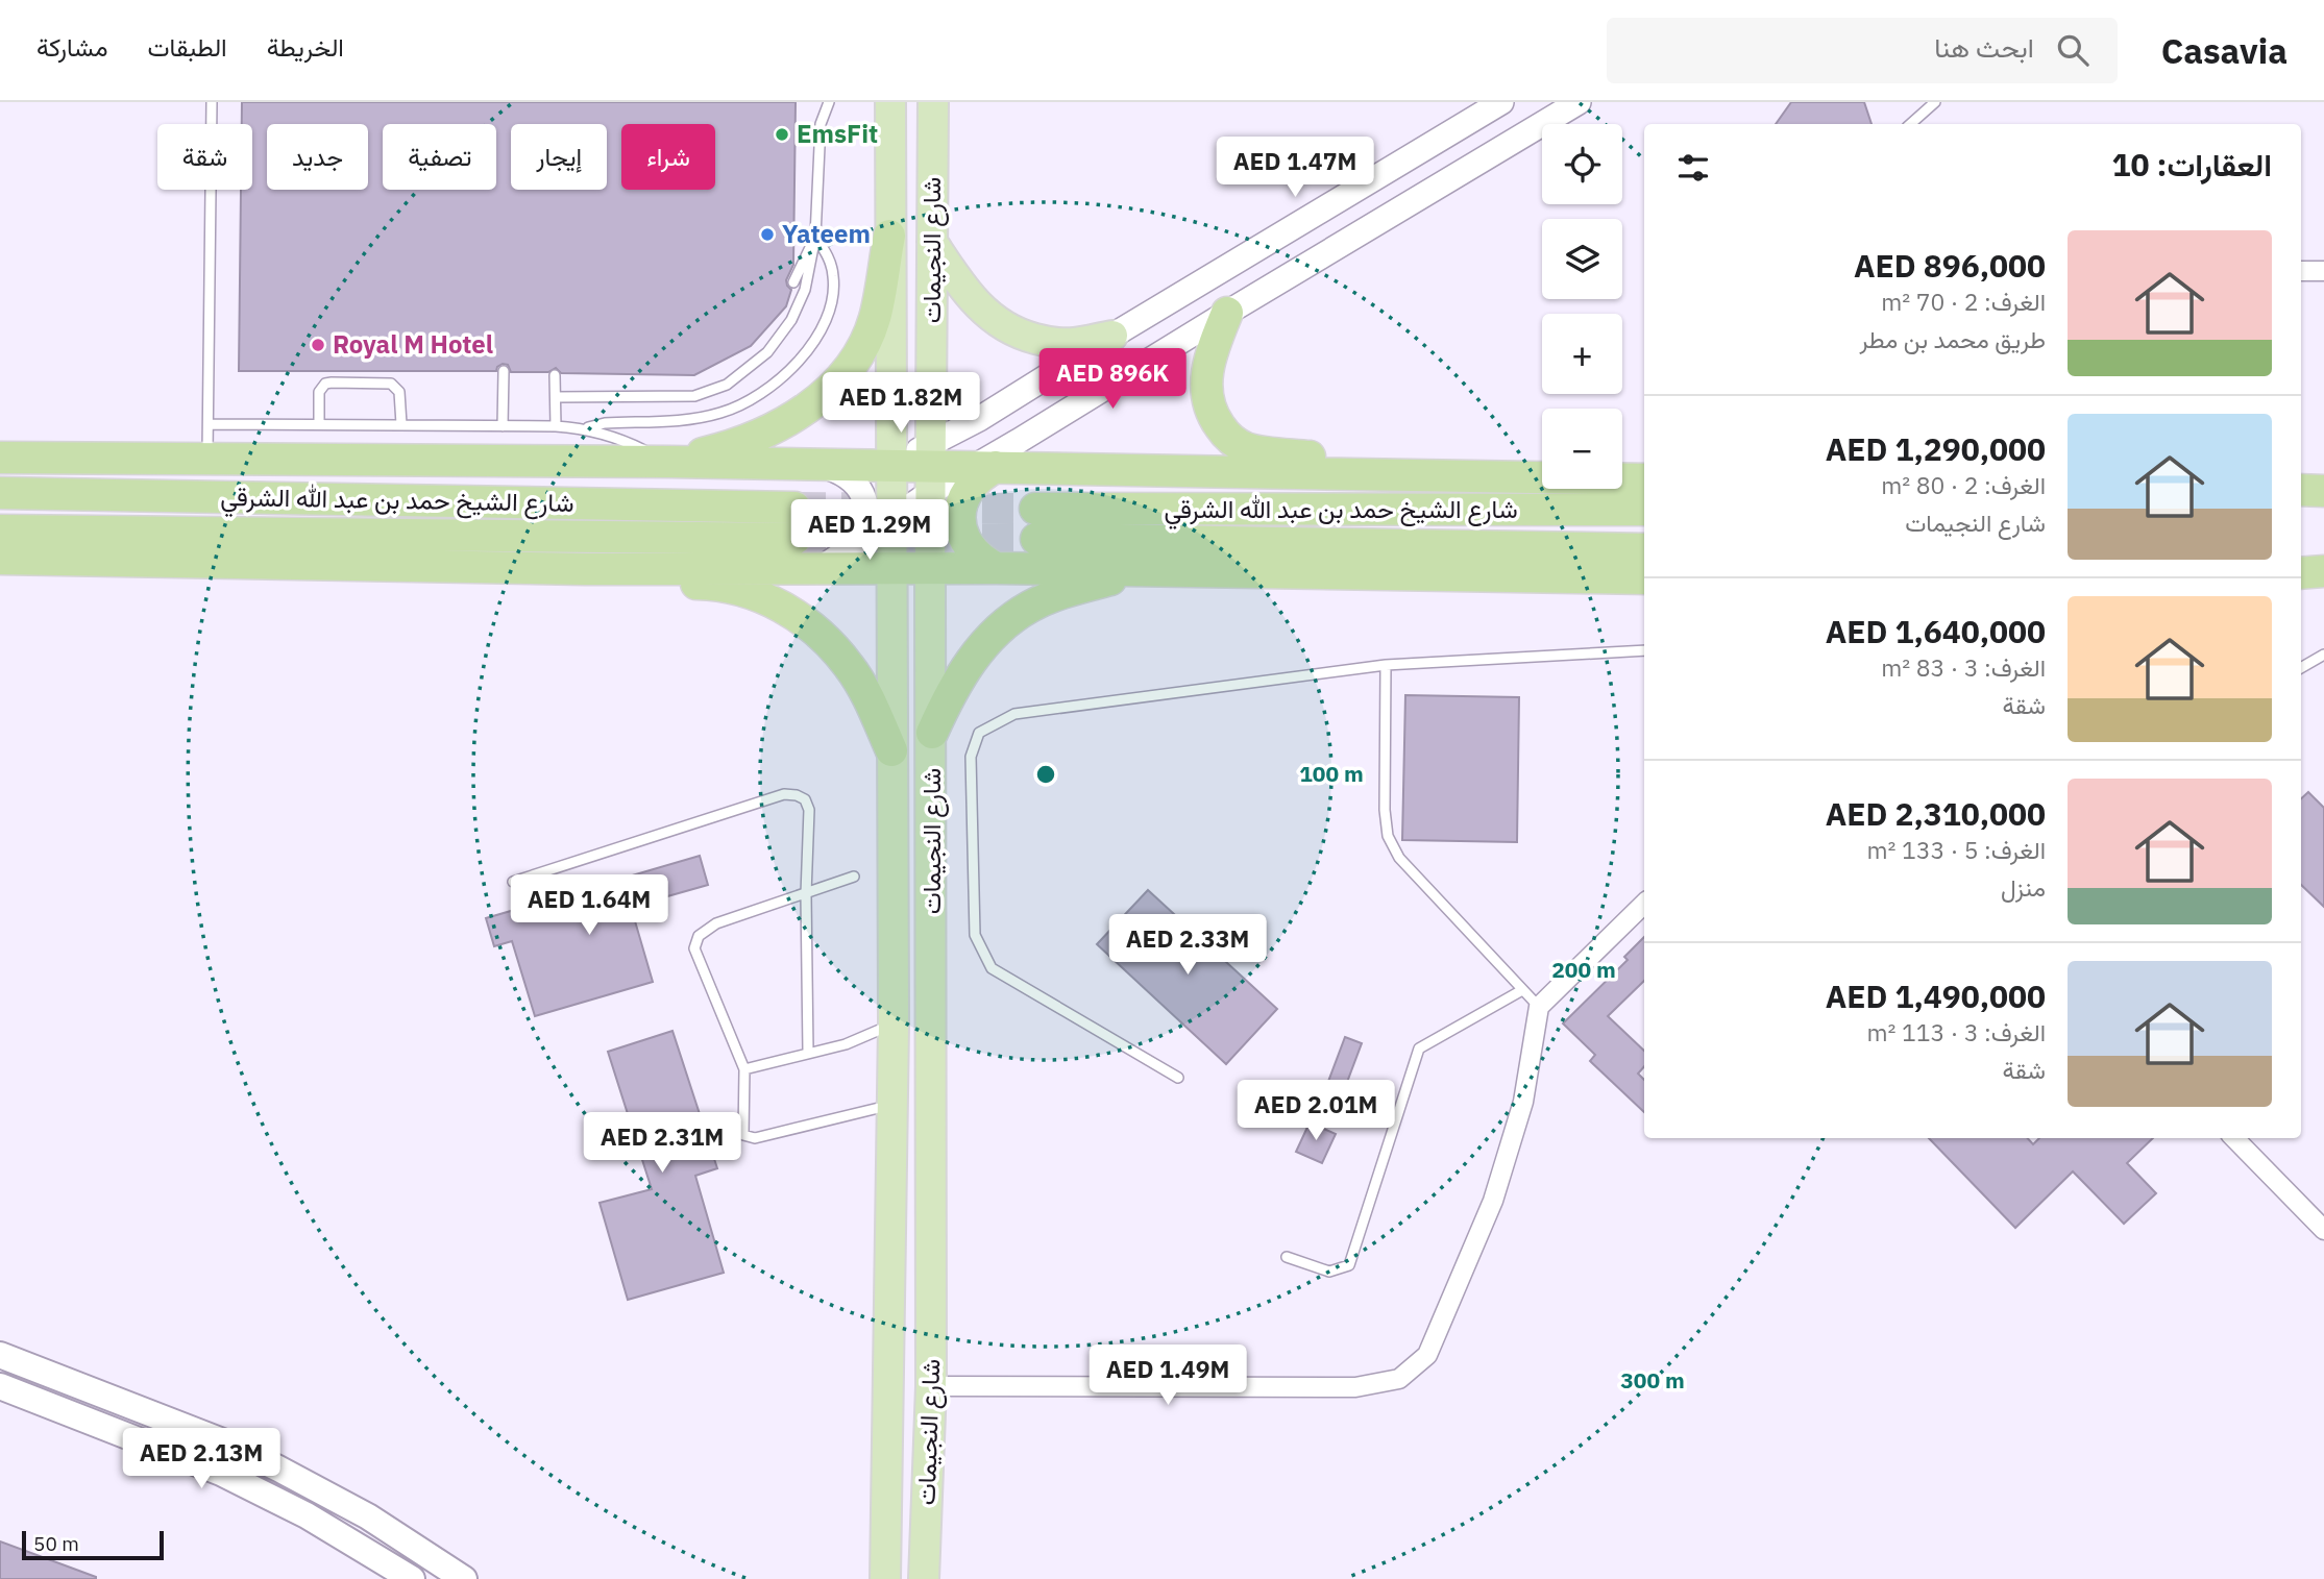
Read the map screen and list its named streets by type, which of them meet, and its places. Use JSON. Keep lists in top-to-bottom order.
{
  "streets": {
    "highway": ["شارع الشيخ حمد بن عبد الله الشرقي"],
    "main road": ["شارع النجيمات"]
  },
  "places": ["EmsFit", "Yateem", "Royal M Hotel"],
  "scale_bar": "50 m",
  "page": {
    "header": "Casavia",
    "search": "ابحث هنا",
    "nav": ["الخريطة", "الطبقات", "مشاركة"],
    "map_buttons": ["+", "−"],
    "chip": [
      "شراء",
      "إيجار",
      "تصفية",
      "جديد",
      "شقة"
    ],
    "heading": "العقارات: 10",
    "price": [
      "AED 1.47M",
      "AED 896K",
      "AED 1.82M",
      "AED 1.29M",
      "AED 1.64M",
      "AED 2.33M",
      "AED 2.01M",
      "AED 2.31M",
      "AED 1.49M",
      "AED 2.13M"
    ],
    "list": [
      {
        "name": "AED 896,000",
        "note": "الغرف: 2 · 70 m² · طريق محمد بن مطر"
      },
      {
        "name": "AED 1,290,000",
        "note": "الغرف: 2 · 80 m² · شارع النجيمات"
      },
      {
        "name": "AED 1,640,000",
        "note": "الغرف: 3 · 83 m² · شقة"
      },
      {
        "name": "AED 2,310,000",
        "note": "الغرف: 5 · 133 m² · منزل"
      },
      {
        "name": "AED 1,490,000",
        "note": "الغرف: 3 · 113 m² · شقة"
      }
    ],
    "scale": "50 m"
  },
  "rings": ["100 m", "200 m", "300 m"]
}
